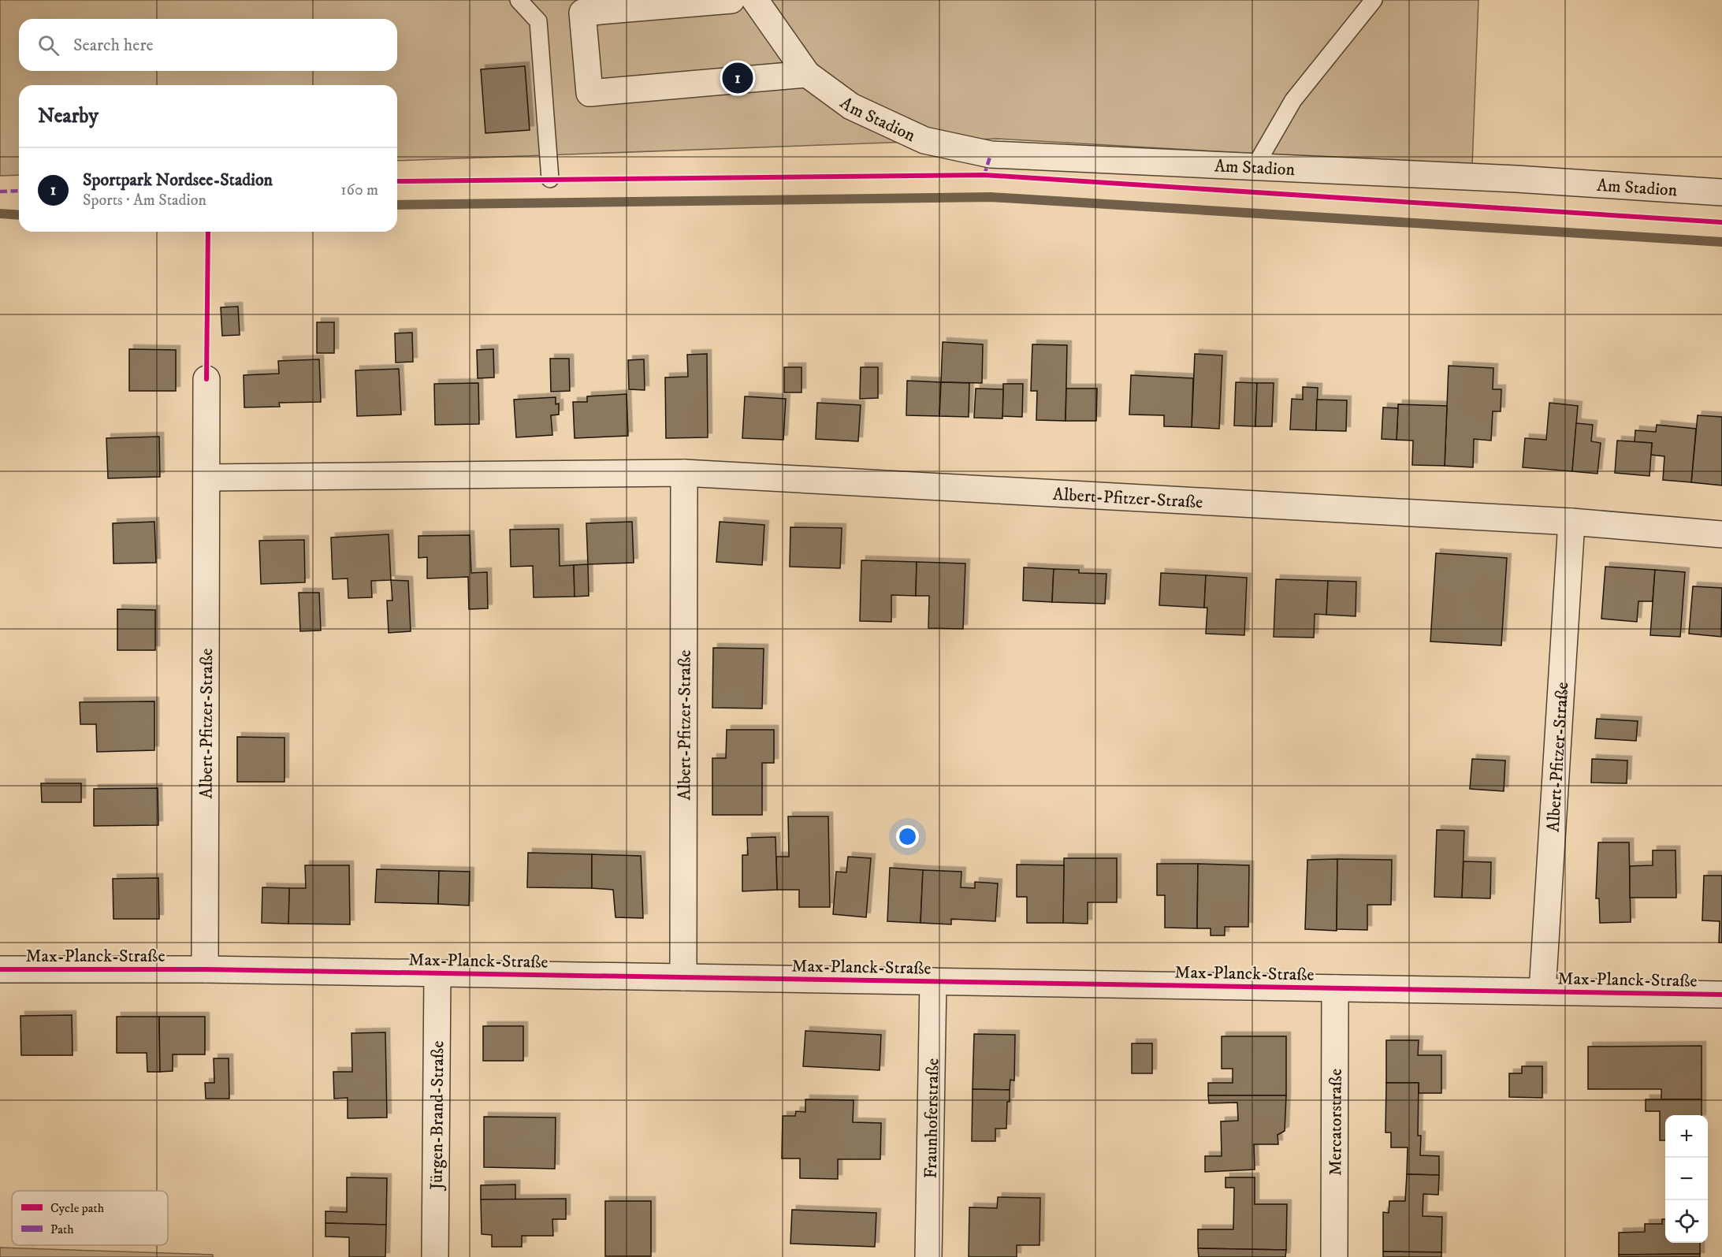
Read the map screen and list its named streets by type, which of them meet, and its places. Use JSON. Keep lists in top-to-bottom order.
{
  "streets": {
    "street": [
      "Am Stadion",
      "Albert-Pfitzer-Straße",
      "Max-Planck-Straße",
      "Jürgen-Brand-Straße",
      "Fraunhoferstraße",
      "Mercatorstraße"
    ]
  },
  "crossings": [
    ["Albert-Pfitzer-Straße", "Max-Planck-Straße"],
    ["Max-Planck-Straße", "Jürgen-Brand-Straße"],
    ["Max-Planck-Straße", "Fraunhoferstraße"],
    ["Max-Planck-Straße", "Mercatorstraße"]
  ],
  "legend": ["Cycle path", "Path"],
  "page": {
    "search": "Search here",
    "pins": "1",
    "heading": "Nearby",
    "list": [
      {
        "mark": "1",
        "name": "Sportpark Nordsee-Stadion",
        "note": "Sports · Am Stadion",
        "value": "160 m"
      }
    ],
    "map_buttons": ["+", "−"]
  }
}
